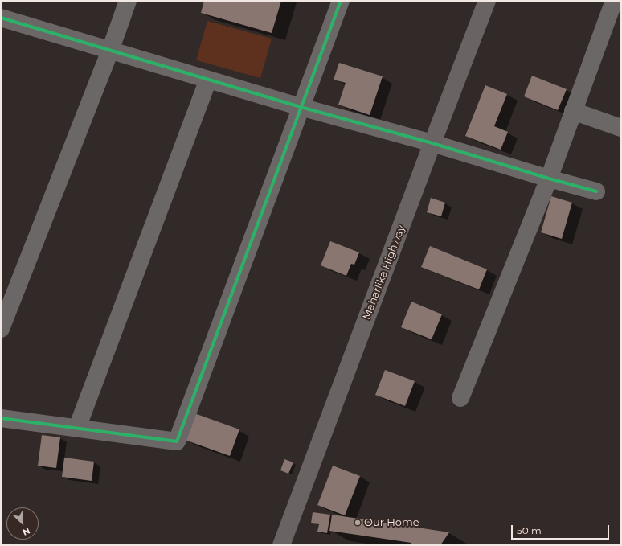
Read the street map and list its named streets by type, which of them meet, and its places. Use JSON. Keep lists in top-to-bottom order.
{
  "streets": {
    "highway": ["Maharlika Highway"]
  },
  "places": ["Our Home"],
  "scale_bar": "50 m",
  "north": "bottom right"
}
